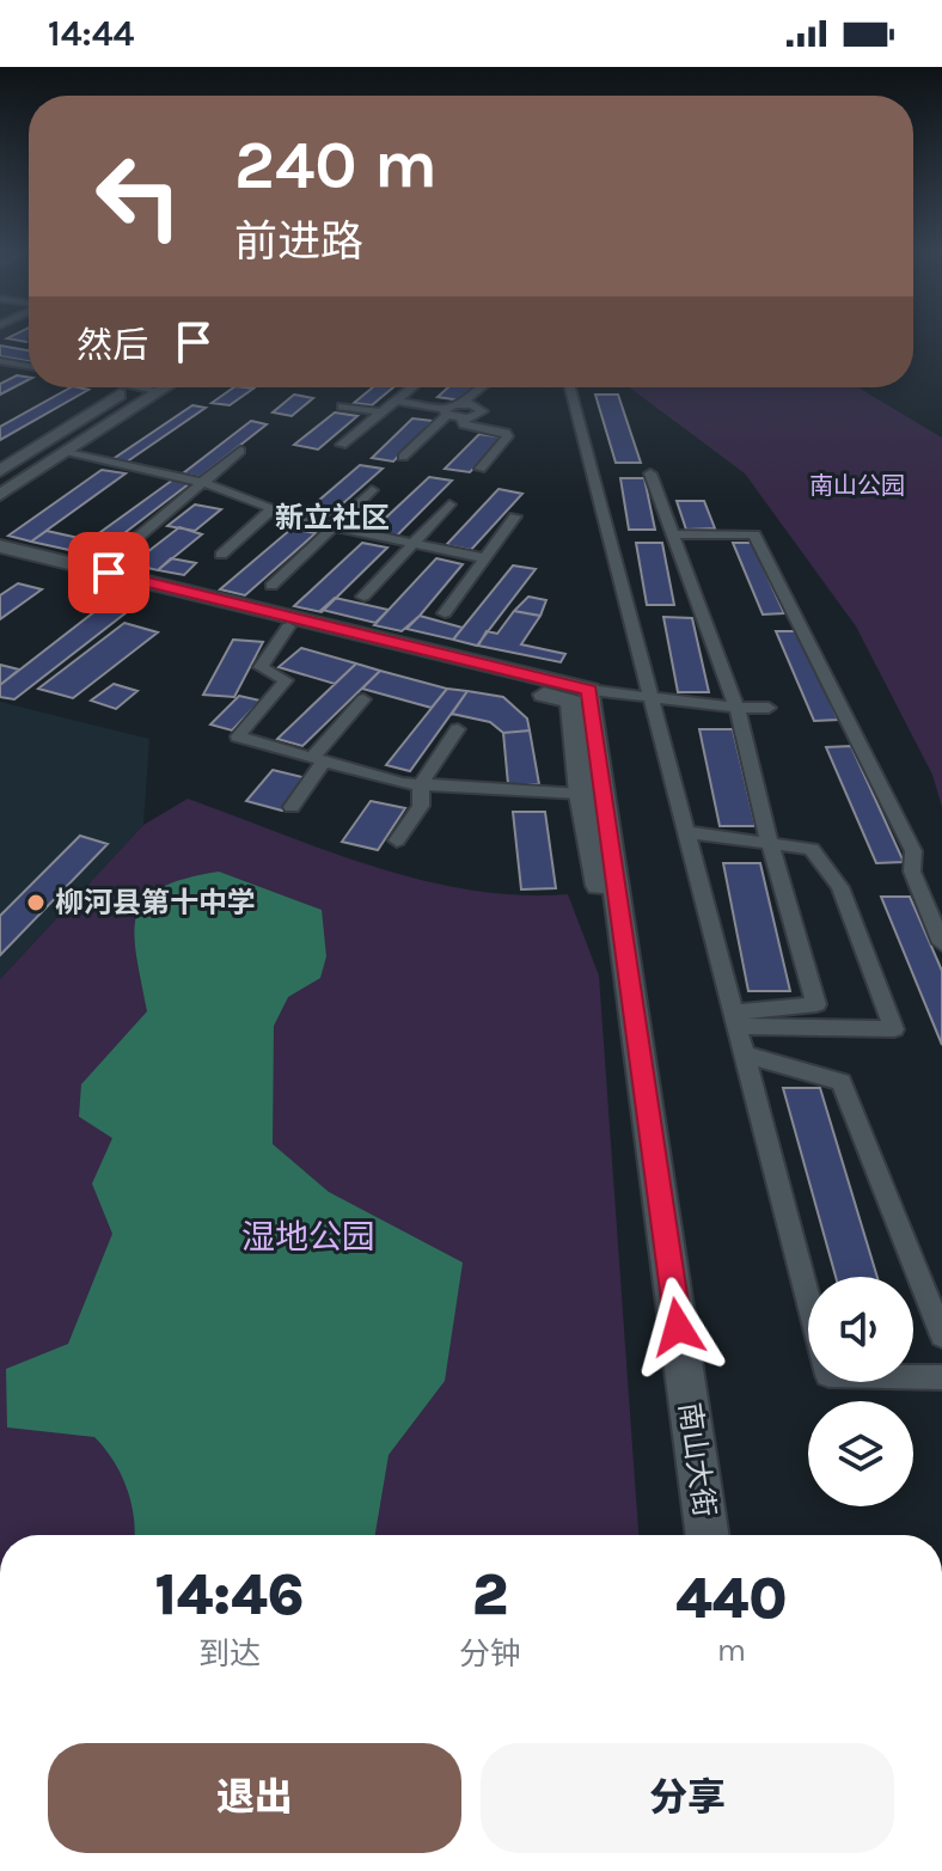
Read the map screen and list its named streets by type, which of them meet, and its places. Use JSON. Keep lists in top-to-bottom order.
{
  "streets": {
    "street": ["南山大街"]
  },
  "districts": ["新立社区"],
  "parks": ["南山公园", "湿地公园"],
  "places": ["柳河县第十中学"],
  "page": {
    "status": "14:44",
    "turn": ["240 m", "前进路"],
    "then": "然后",
    "eta": [
      "14:46",
      "到达",
      "2",
      "分钟",
      "440",
      "m"
    ],
    "buttons": ["退出", "分享"]
  }
}
